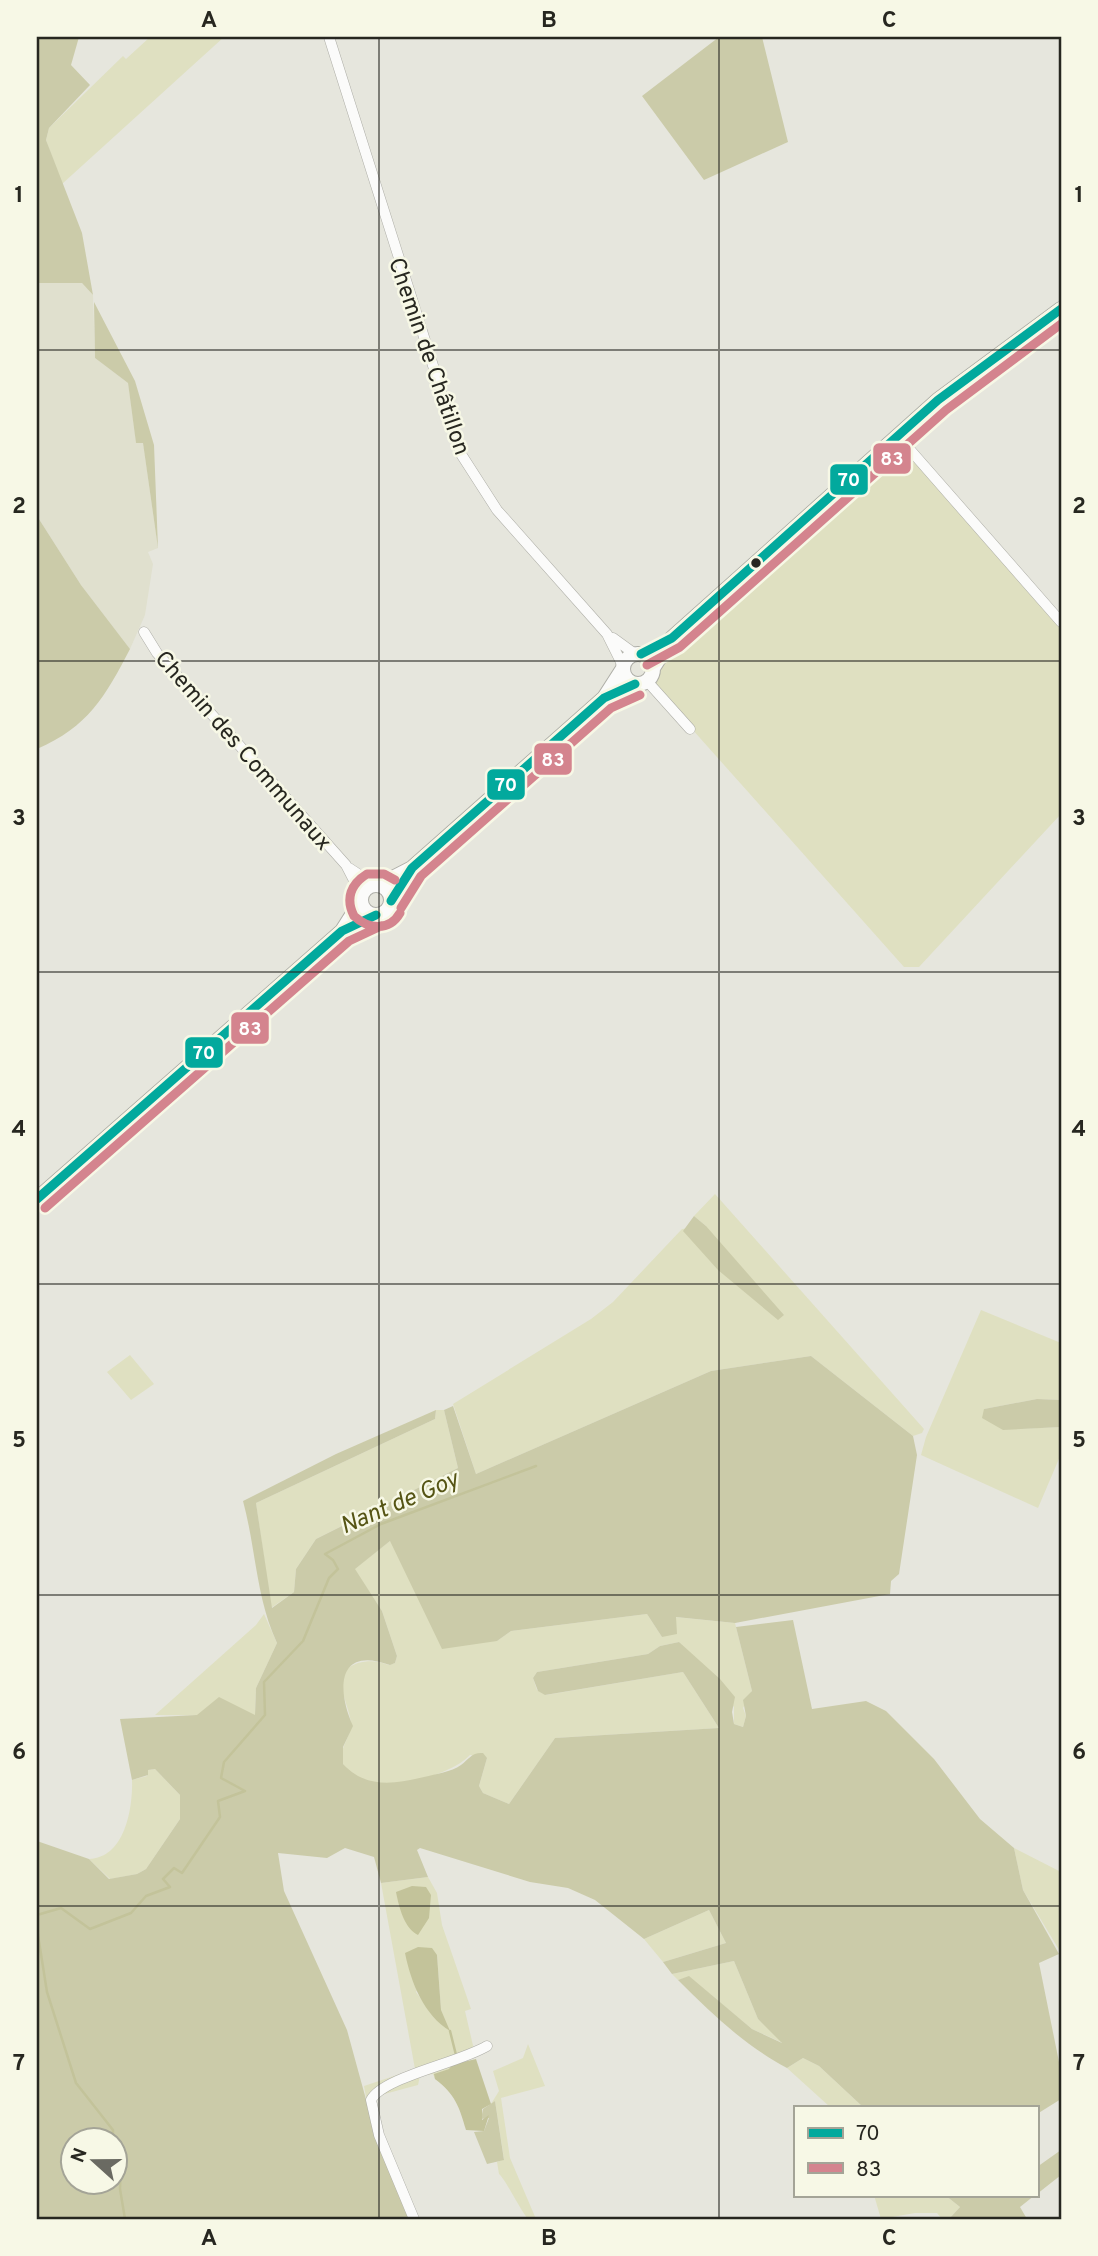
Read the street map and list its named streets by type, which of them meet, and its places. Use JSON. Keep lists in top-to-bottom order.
{
  "streets": {
    "street": ["Chemin de Châtillon", "Chemin des Communaux"]
  },
  "water": ["Nant de Goy"],
  "lines": ["transit line 70", "transit line 83"],
  "legend": ["70", "83"],
  "north": "left",
  "grid": {
    "columns": ["A", "B", "C"],
    "rows": [
      "1",
      "2",
      "3",
      "4",
      "5",
      "6",
      "7"
    ]
  }
}
